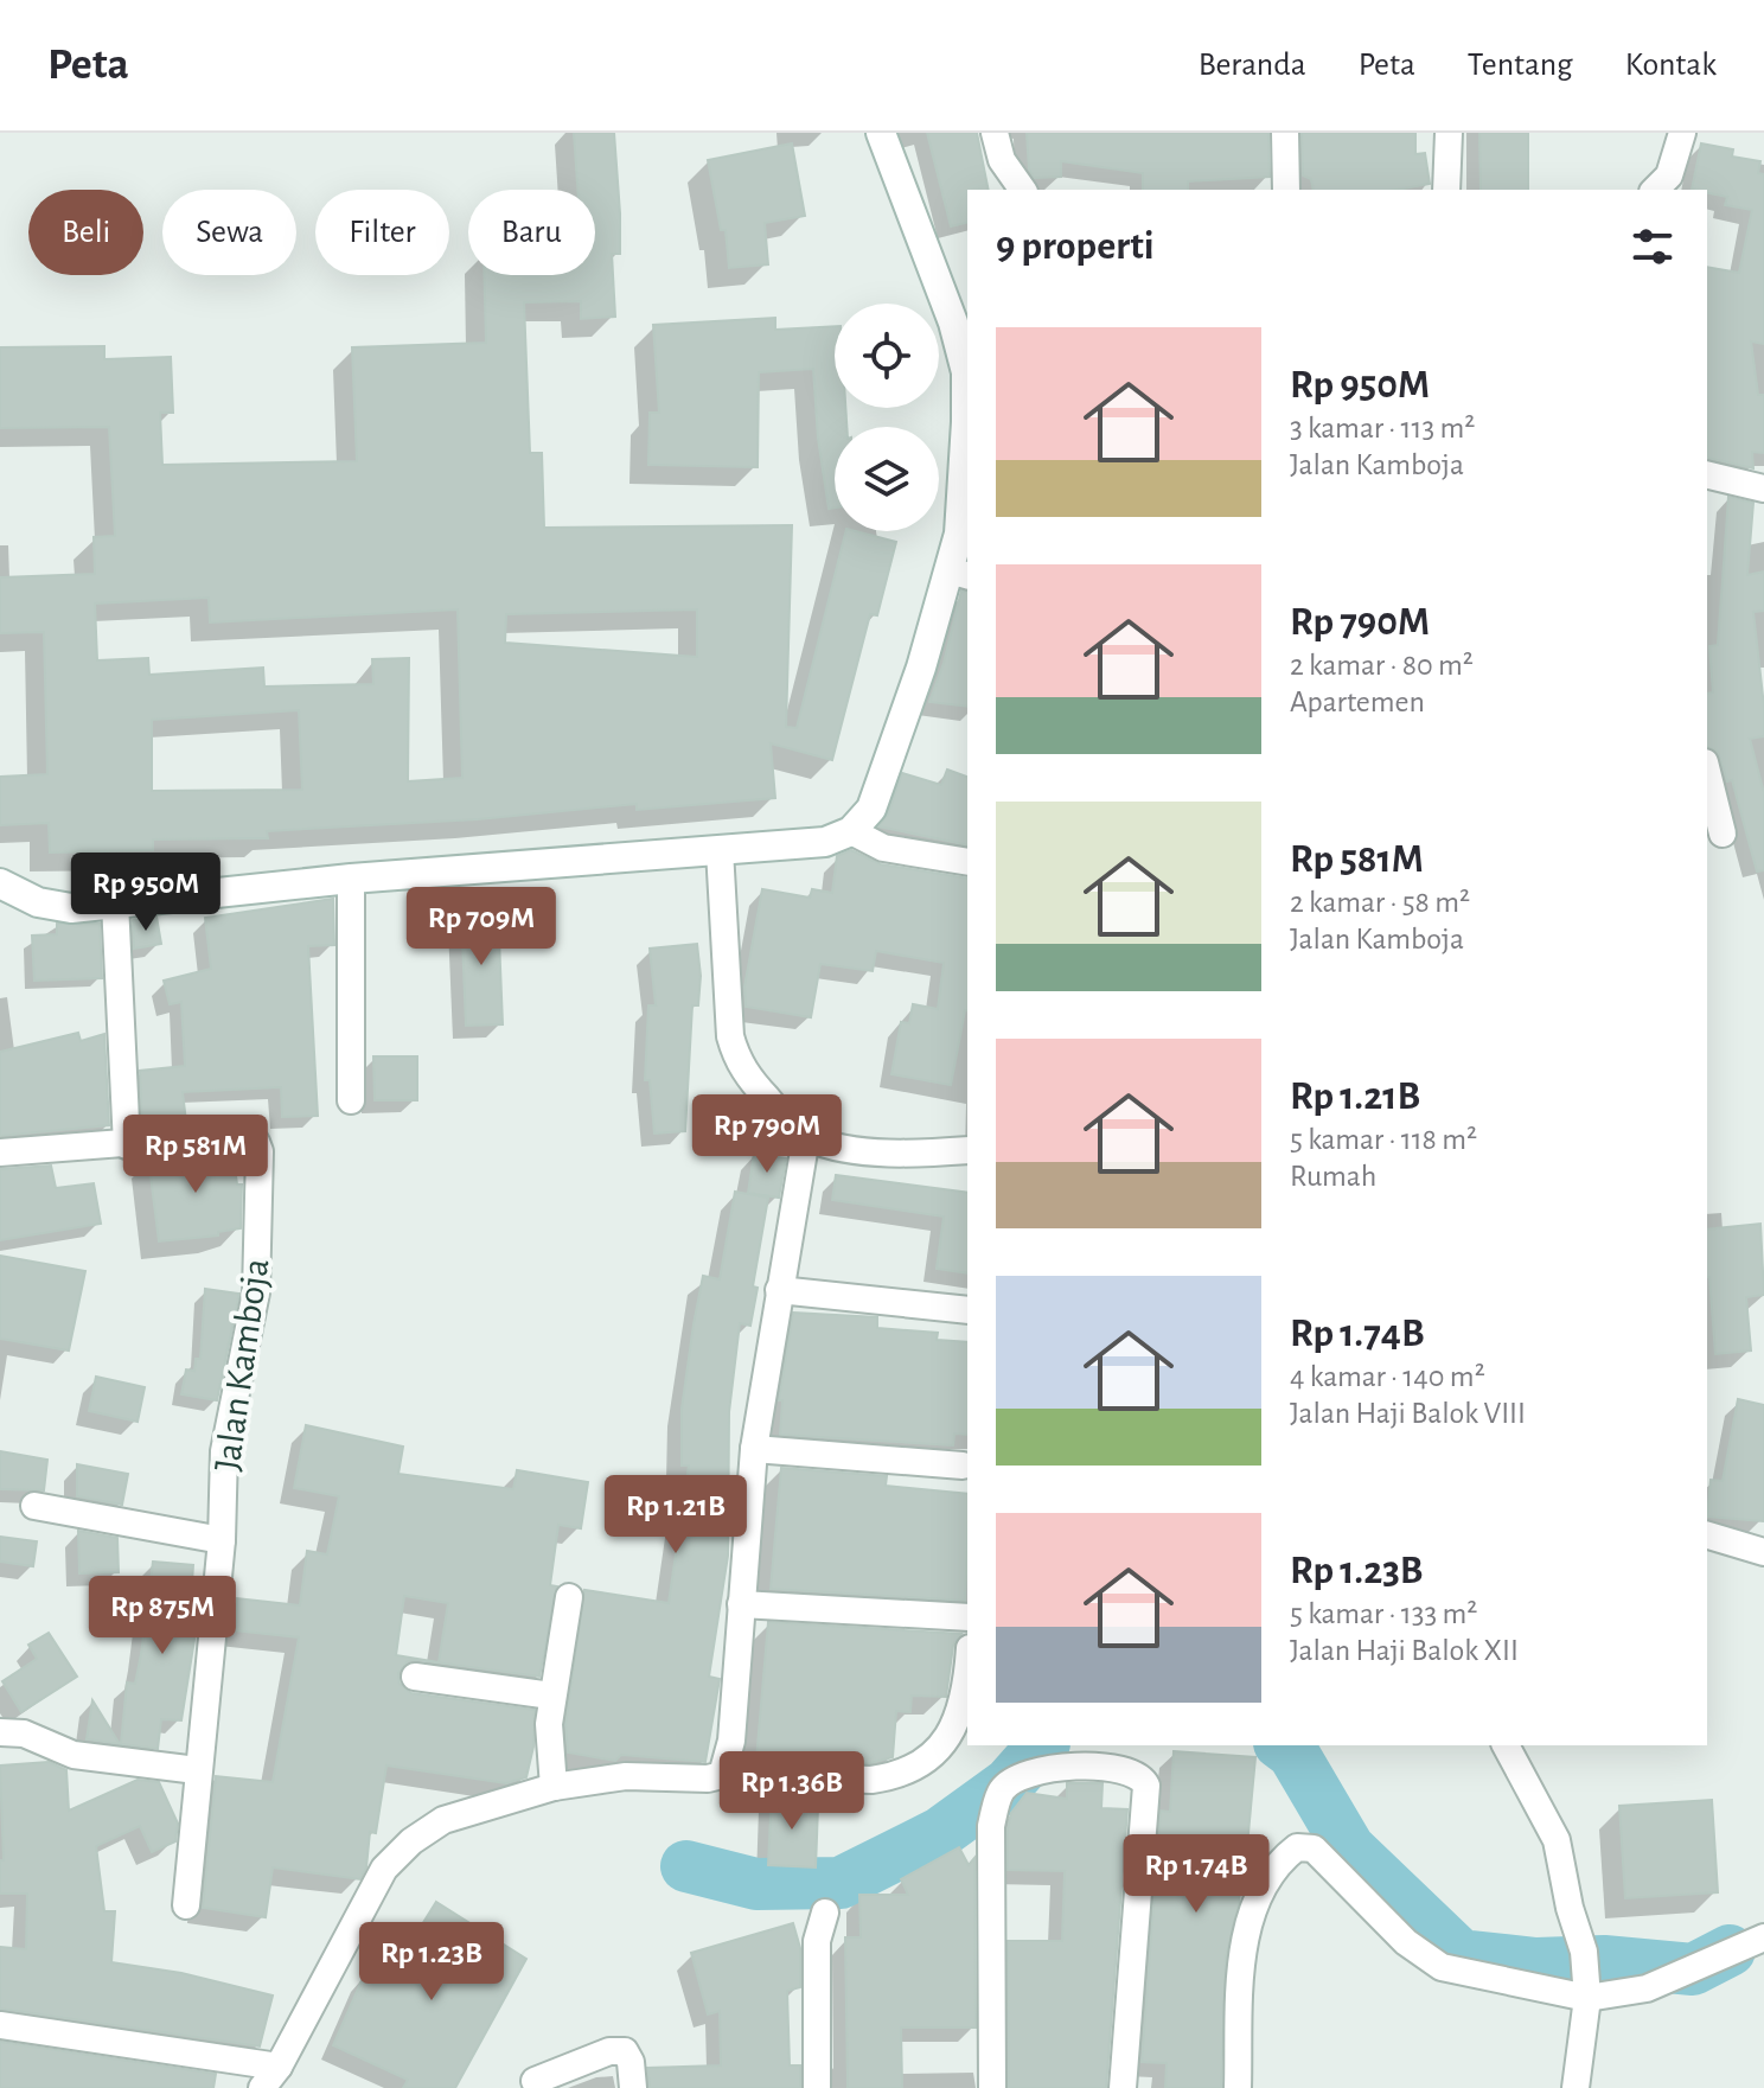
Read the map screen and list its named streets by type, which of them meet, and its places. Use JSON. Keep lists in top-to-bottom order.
{
  "streets": {
    "street": ["Jalan Kamboja"]
  },
  "page": {
    "header": "Peta",
    "nav": [
      "Beranda",
      "Peta",
      "Tentang",
      "Kontak"
    ],
    "chip": [
      "Beli",
      "Sewa",
      "Filter",
      "Baru"
    ],
    "heading": "9 properti",
    "list": [
      {
        "name": "Rp 950M",
        "note": "3 kamar · 113 m² · Jalan Kamboja"
      },
      {
        "name": "Rp 790M",
        "note": "2 kamar · 80 m² · Apartemen"
      },
      {
        "name": "Rp 581M",
        "note": "2 kamar · 58 m² · Jalan Kamboja"
      },
      {
        "name": "Rp 1.21B",
        "note": "5 kamar · 118 m² · Rumah"
      },
      {
        "name": "Rp 1.74B",
        "note": "4 kamar · 140 m² · Jalan Haji Balok VIII"
      },
      {
        "name": "Rp 1.23B",
        "note": "5 kamar · 133 m² · Jalan Haji Balok XII"
      }
    ],
    "price": [
      "Rp 950M",
      "Rp 709M",
      "Rp 790M",
      "Rp 581M",
      "Rp 1.21B",
      "Rp 875M",
      "Rp 1.36B",
      "Rp 1.74B",
      "Rp 1.23B"
    ]
  }
}
